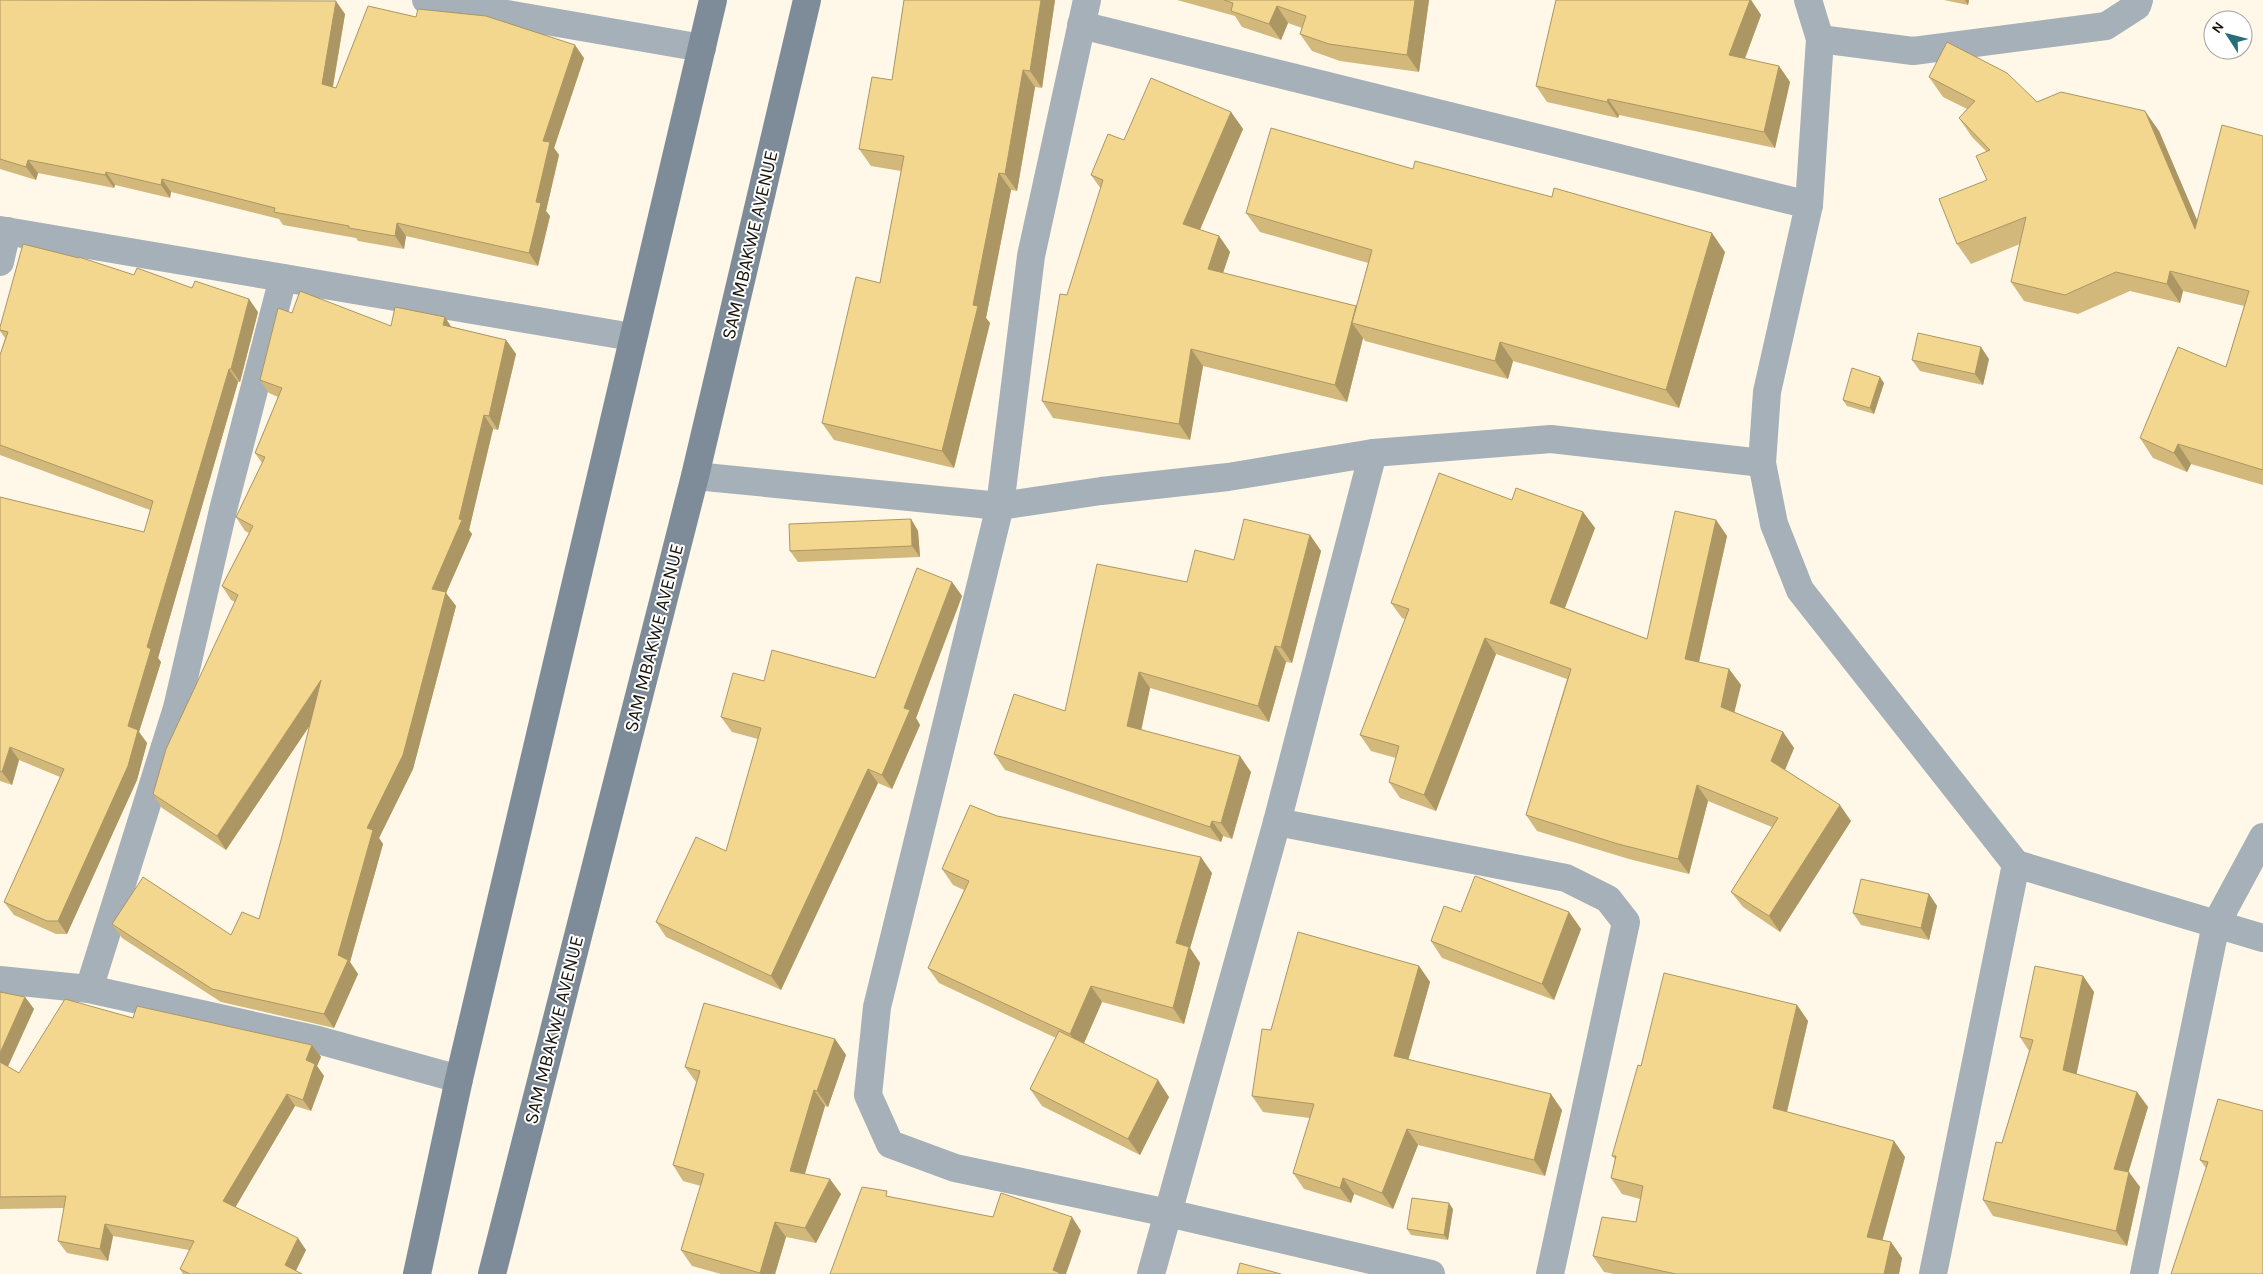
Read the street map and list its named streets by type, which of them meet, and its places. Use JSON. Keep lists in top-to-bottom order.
{
  "streets": {
    "main road": ["SAM MBAKWE AVENUE"]
  },
  "north": "top left"
}
